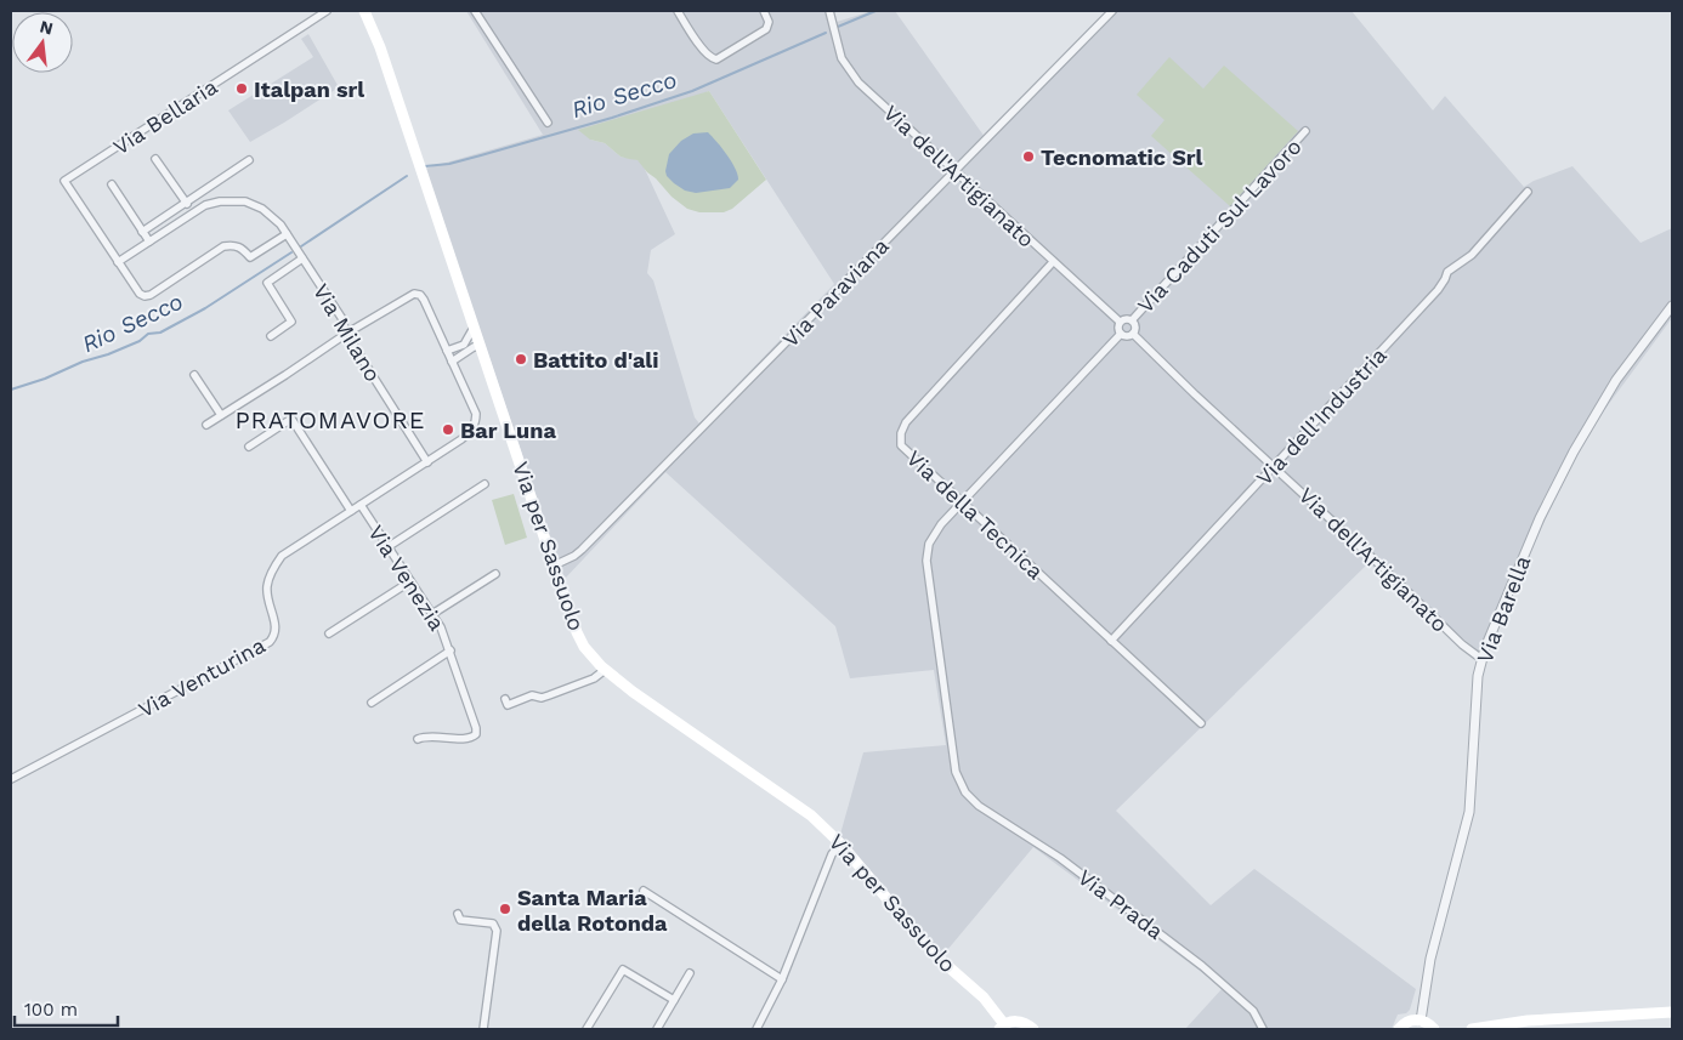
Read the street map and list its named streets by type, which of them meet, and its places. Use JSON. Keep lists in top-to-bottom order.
{
  "streets": {
    "main road": ["Via per Sassuolo"],
    "street": [
      "Via Bellaria",
      "Via dell'Artigianato",
      "Via Caduti Sul Lavoro",
      "Via Paraviana",
      "Via Milano",
      "Via dell’Industria",
      "Via della Tecnica",
      "Via Venezia",
      "Via Barella",
      "Via Venturina",
      "Via Prada"
    ]
  },
  "crossings": [
    ["Via Bellaria", "Via Milano"],
    ["Via dell'Artigianato", "Via Caduti Sul Lavoro"],
    ["Via dell'Artigianato", "Via Paraviana"],
    ["Via dell'Artigianato", "Via dell’Industria"],
    ["Via dell'Artigianato", "Via della Tecnica"],
    ["Via dell'Artigianato", "Via Barella"],
    ["Via Caduti Sul Lavoro", "Via della Tecnica"],
    ["Via Caduti Sul Lavoro", "Via Prada"],
    ["Via Paraviana", "Via per Sassuolo"],
    ["Via Milano", "Via Venturina"],
    ["Via dell’Industria", "Via della Tecnica"],
    ["Via Venezia", "Via Venturina"]
  ],
  "districts": ["PRATOMAVORE"],
  "water": ["Rio Secco"],
  "places": [
    "Italpan srl",
    "Tecnomatic Srl",
    "Battito d'ali",
    "Bar Luna",
    "Santa Maria della Rotonda"
  ],
  "scale_bar": "100 m",
  "north": "top"
}
